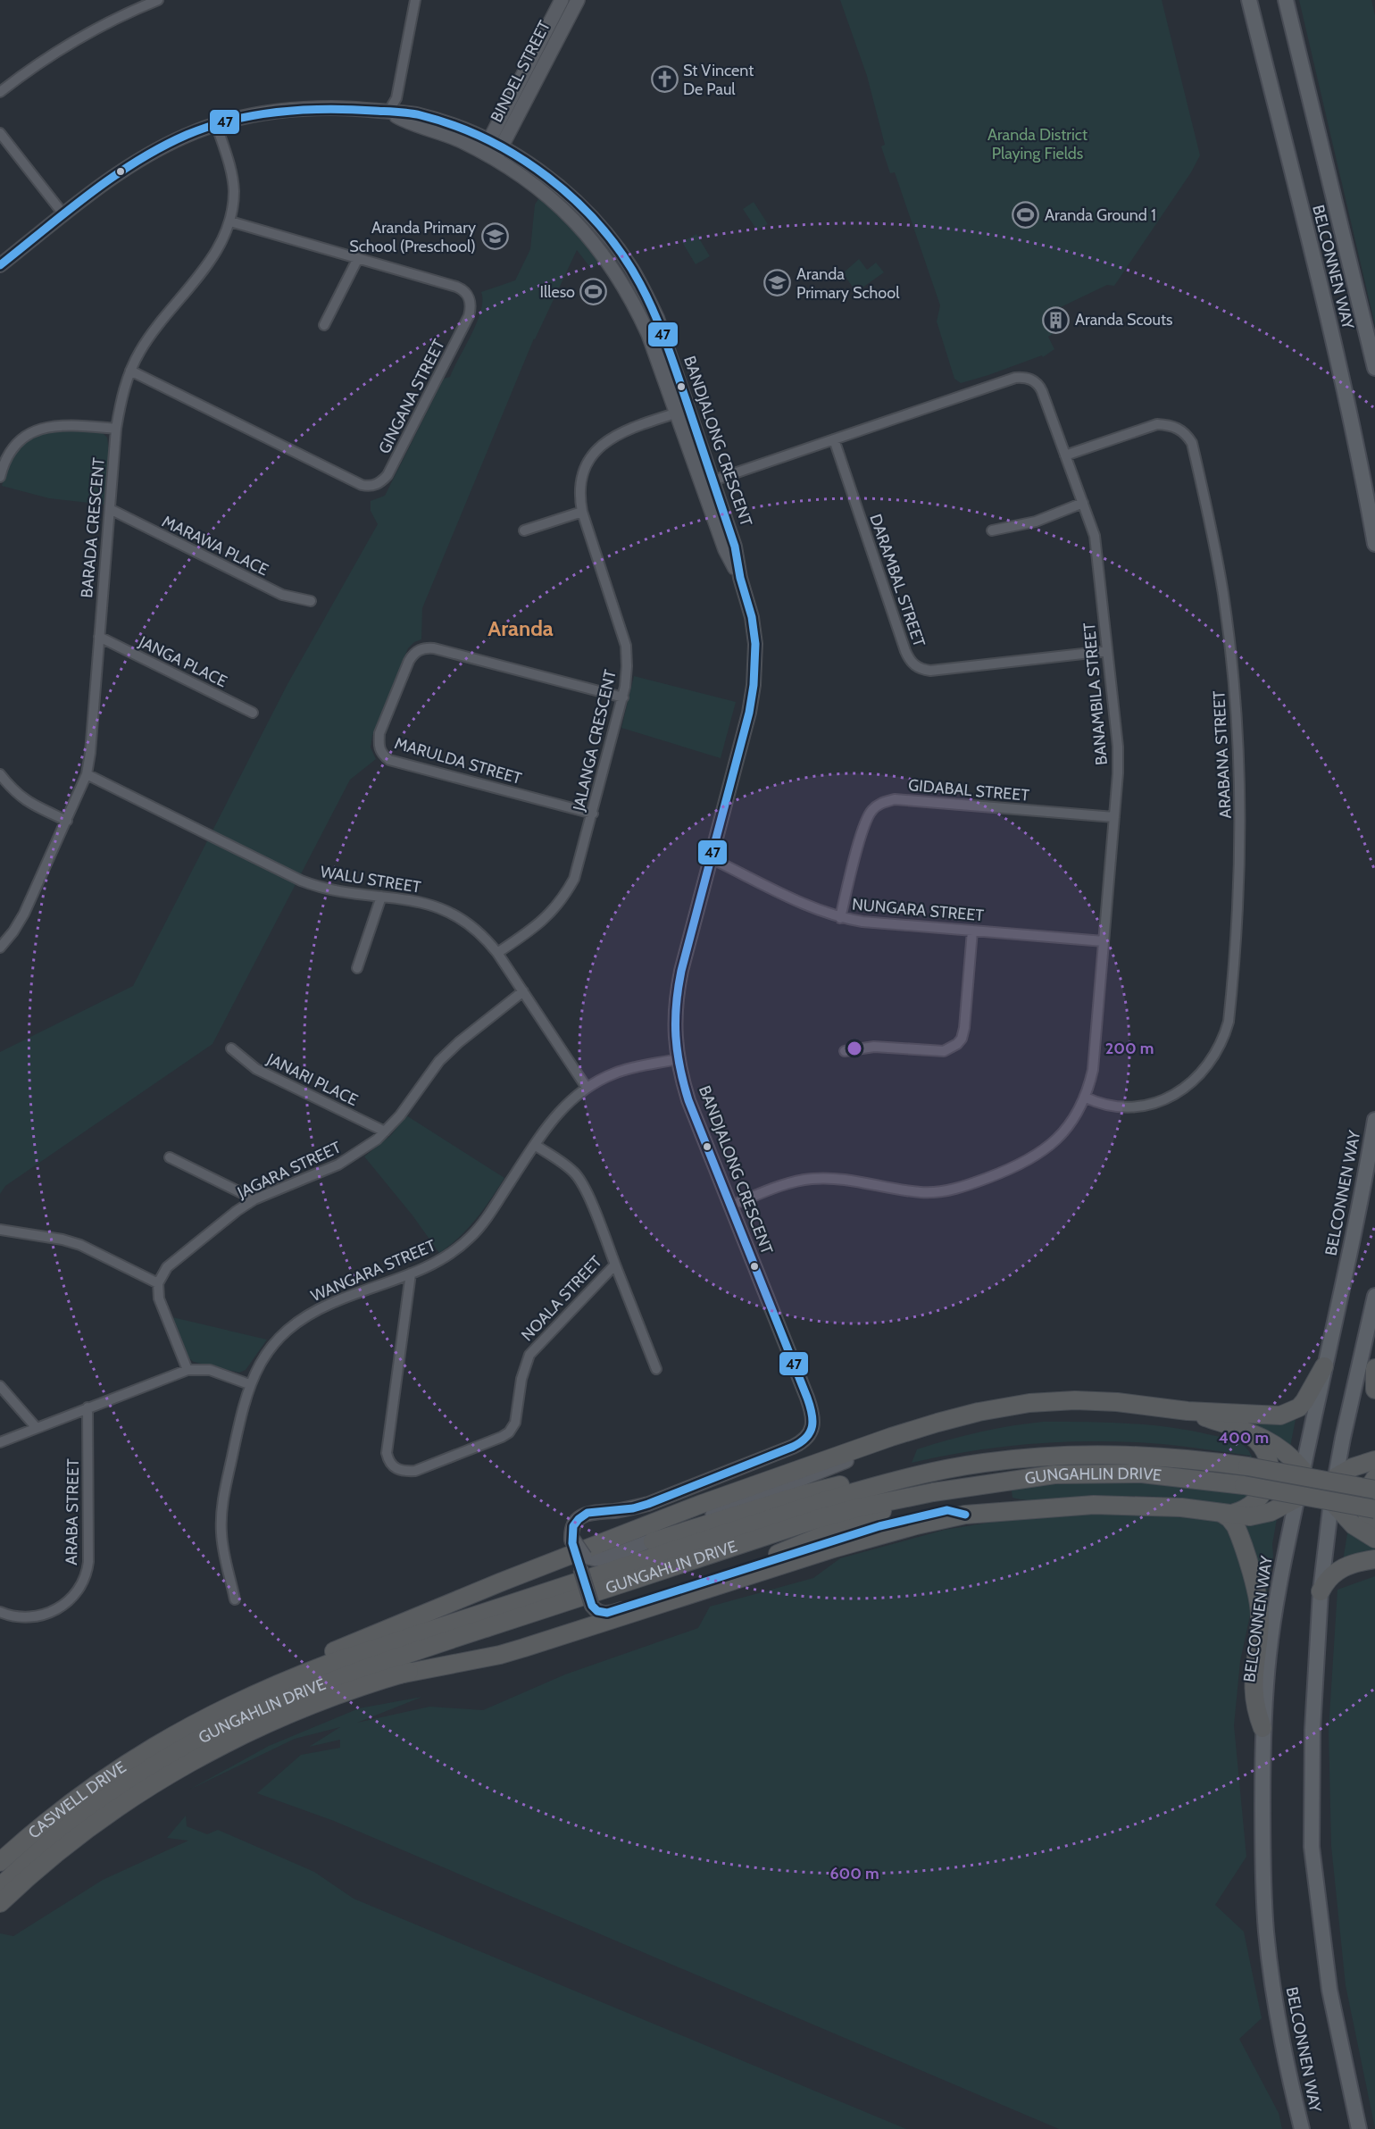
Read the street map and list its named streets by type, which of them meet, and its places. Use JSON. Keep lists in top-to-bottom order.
{
  "streets": {
    "highway": ["GUNGAHLIN DRIVE", "CASWELL DRIVE"],
    "main road": ["BELCONNEN WAY"],
    "street": [
      "BINDEL STREET",
      "GINGANA STREET",
      "BANDJALONG CRESCENT",
      "BARADA CRESCENT",
      "MARAWA PLACE",
      "DARAMBAL STREET",
      "JANGA PLACE",
      "BANAMBILA STREET",
      "JALANGA CRESCENT",
      "ARABANA STREET",
      "MARULDA STREET",
      "GIDABAL STREET",
      "WALU STREET",
      "NUNGARA STREET",
      "JANARI PLACE",
      "JAGARA STREET",
      "WANGARA STREET",
      "NOALA STREET",
      "ARABA STREET"
    ]
  },
  "crossings": [
    ["BINDEL STREET", "BANDJALONG CRESCENT"],
    ["GINGANA STREET", "BARADA CRESCENT"],
    ["BANDJALONG CRESCENT", "BARADA CRESCENT"],
    ["BANDJALONG CRESCENT", "BANAMBILA STREET"],
    ["BANDJALONG CRESCENT", "JALANGA CRESCENT"],
    ["BANDJALONG CRESCENT", "NUNGARA STREET"],
    ["BANDJALONG CRESCENT", "WANGARA STREET"],
    ["BARADA CRESCENT", "MARAWA PLACE"],
    ["BARADA CRESCENT", "JANGA PLACE"],
    ["BARADA CRESCENT", "WALU STREET"],
    ["DARAMBAL STREET", "BANAMBILA STREET"],
    ["BANAMBILA STREET", "ARABANA STREET"],
    ["BANAMBILA STREET", "GIDABAL STREET"],
    ["BANAMBILA STREET", "NUNGARA STREET"],
    ["JALANGA CRESCENT", "MARULDA STREET"],
    ["JALANGA CRESCENT", "WALU STREET"],
    ["GIDABAL STREET", "NUNGARA STREET"],
    ["WALU STREET", "JAGARA STREET"],
    ["WALU STREET", "WANGARA STREET"],
    ["JANARI PLACE", "JAGARA STREET"],
    ["WANGARA STREET", "NOALA STREET"],
    ["GUNGAHLIN DRIVE", "CASWELL DRIVE"]
  ],
  "districts": ["Aranda"],
  "parks": ["Aranda District Playing Fields"],
  "places": {
    "church": ["St Vincent De Paul"],
    "sports": ["Aranda Ground 1", "Illeso"],
    "school or university": ["Aranda Primary School (Preschool)", "Aranda Primary School"],
    "building": ["Aranda Scouts"]
  },
  "lines": ["transit line 47"],
  "rings": ["200 m", "400 m", "600 m"]
}
